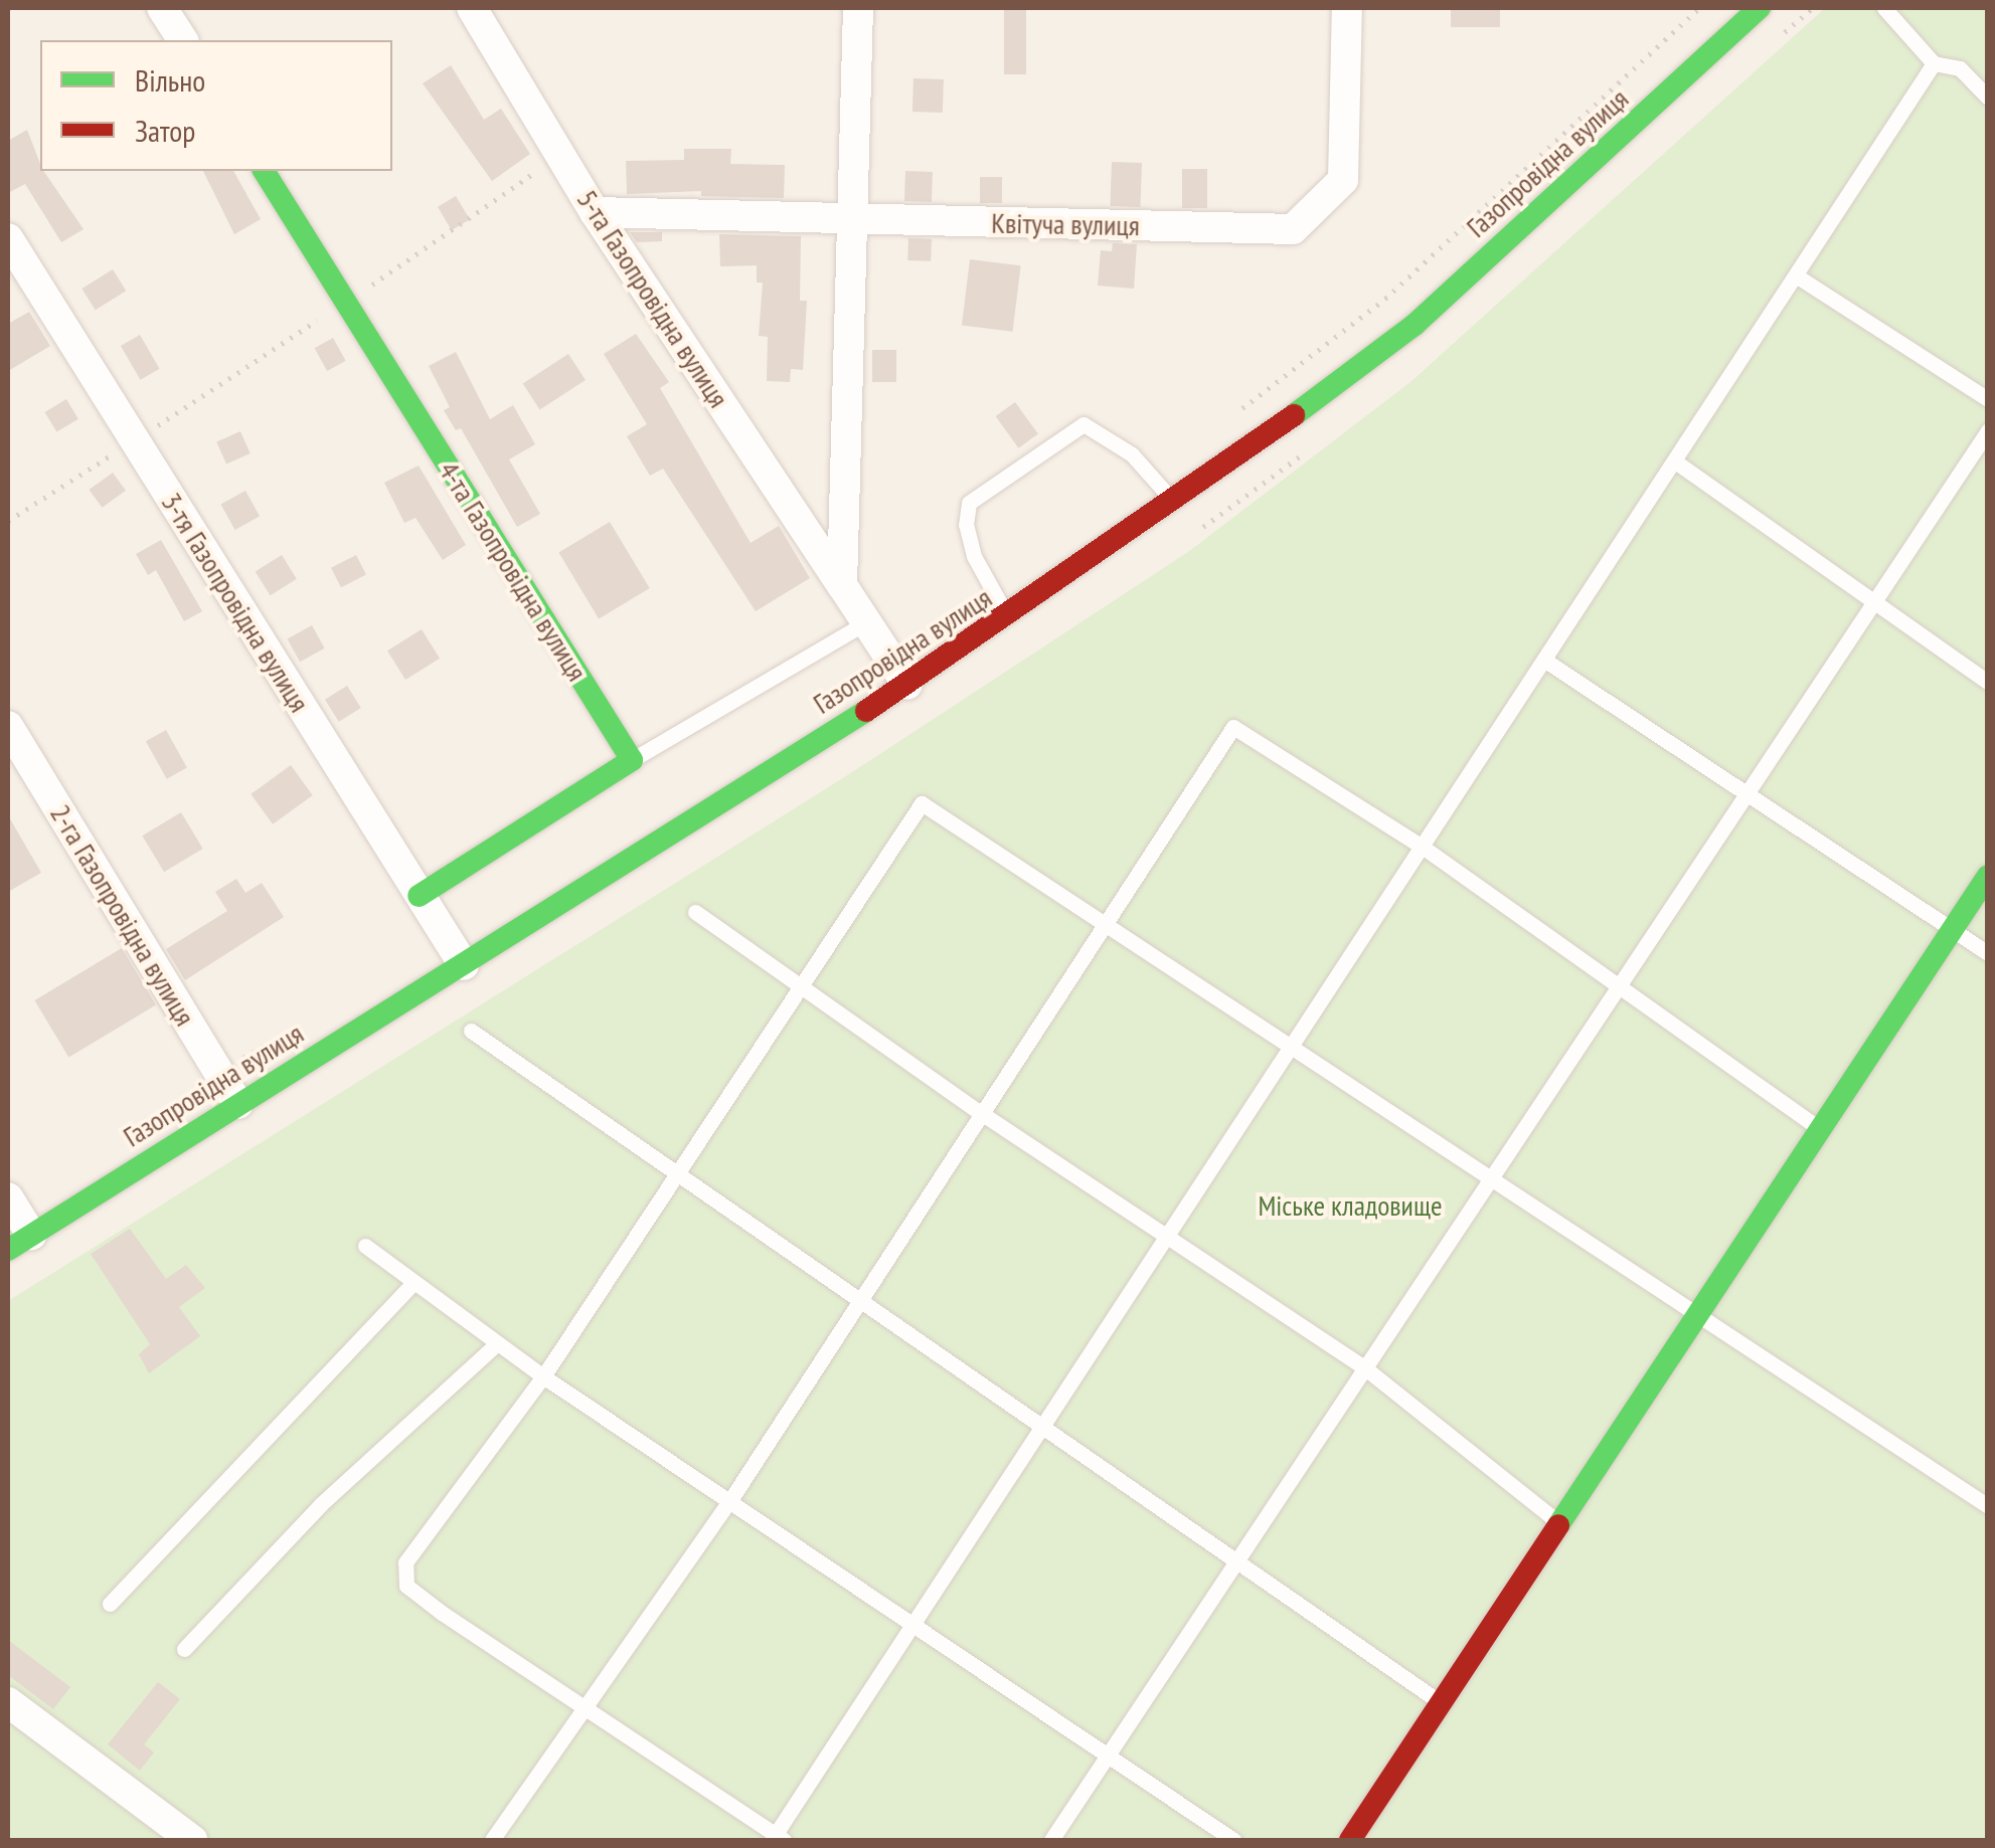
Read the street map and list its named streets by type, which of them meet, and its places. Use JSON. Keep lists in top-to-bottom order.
{
  "streets": {
    "main road": ["Газопровідна вулиця", "4-та Газопровідна вулиця"],
    "street": [
      "Квітуча вулиця",
      "5-та Газопровідна вулиця",
      "3-тя Газопровідна вулиця",
      "2-га Газопровідна вулиця"
    ]
  },
  "crossings": [
    ["Газопровідна вулиця", "5-та Газопровідна вулиця"],
    ["Газопровідна вулиця", "3-тя Газопровідна вулиця"],
    ["Газопровідна вулиця", "2-га Газопровідна вулиця"],
    ["Квітуча вулиця", "5-та Газопровідна вулиця"]
  ],
  "parks": ["Міське кладовище"],
  "legend": ["Вільно", "Затор"]
}
